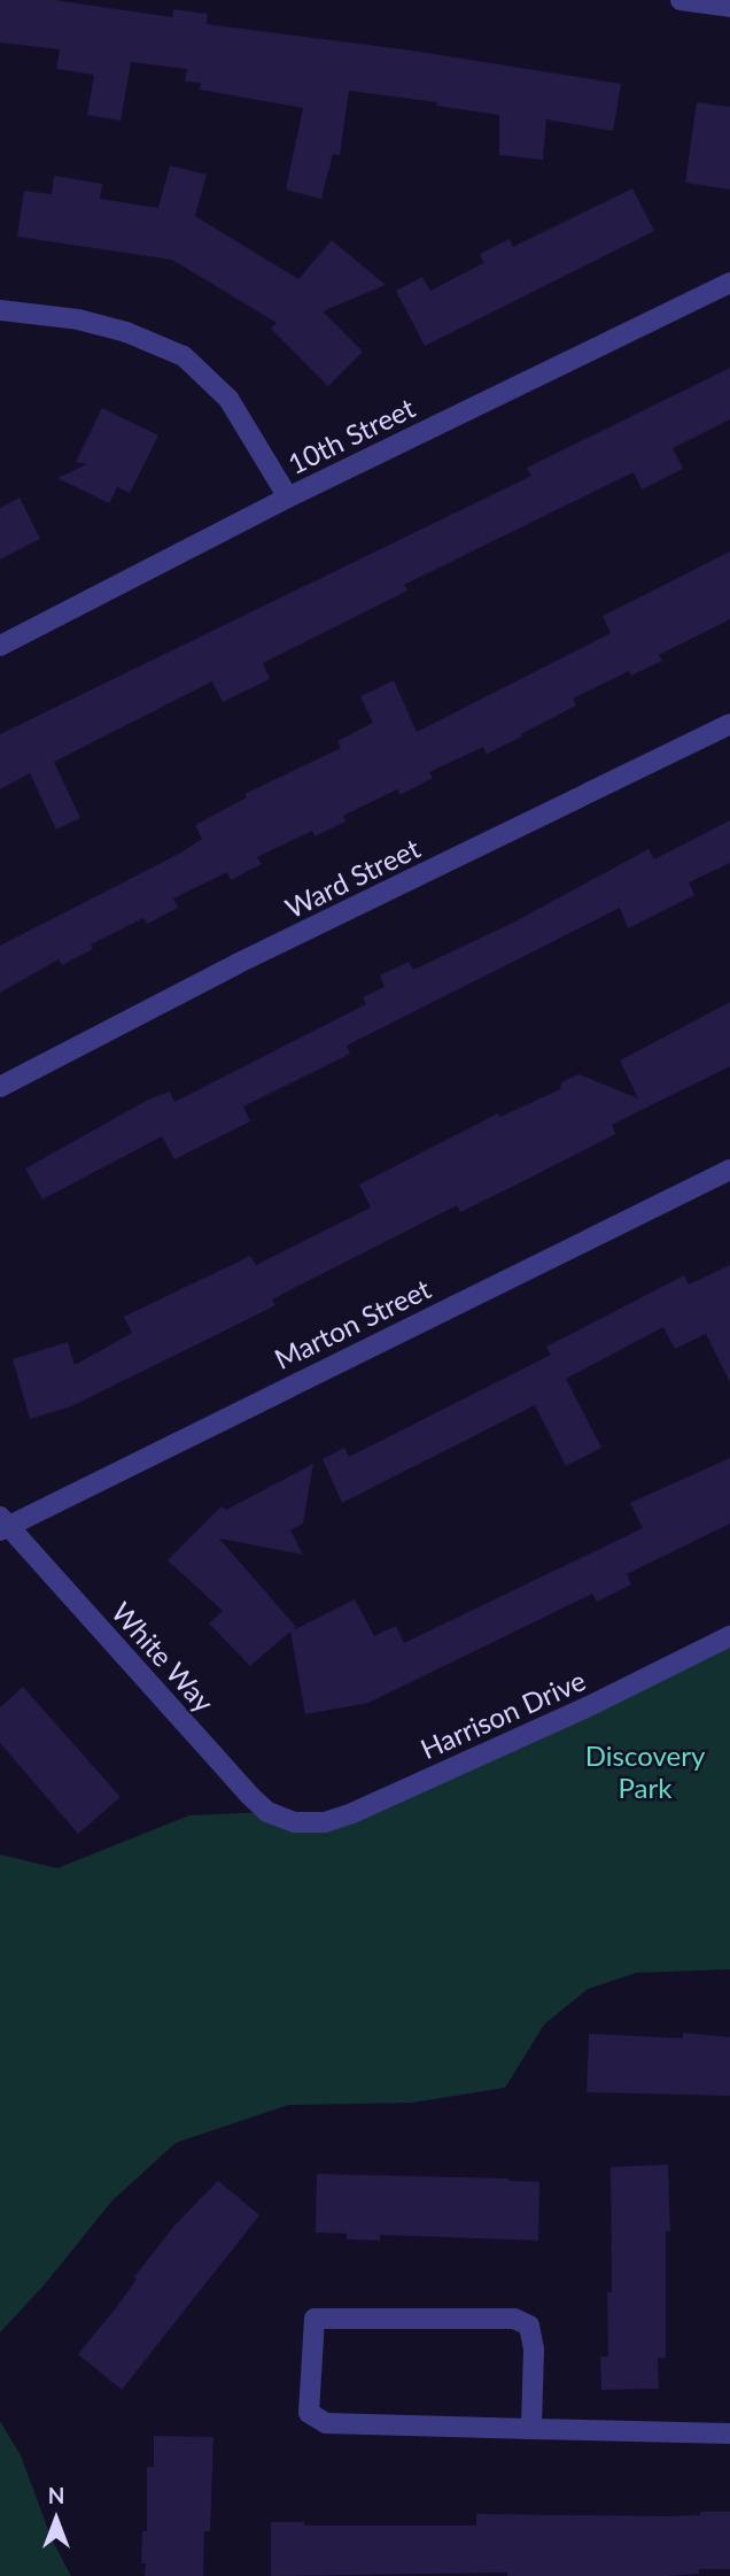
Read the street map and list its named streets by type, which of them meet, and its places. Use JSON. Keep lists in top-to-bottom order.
{
  "streets": {
    "street": [
      "10th Street",
      "Ward Street",
      "Marton Street",
      "White Way",
      "Harrison Drive"
    ]
  },
  "crossings": [
    ["Marton Street", "White Way"],
    ["White Way", "Harrison Drive"]
  ],
  "parks": ["Discovery Park"],
  "north": "top"
}
